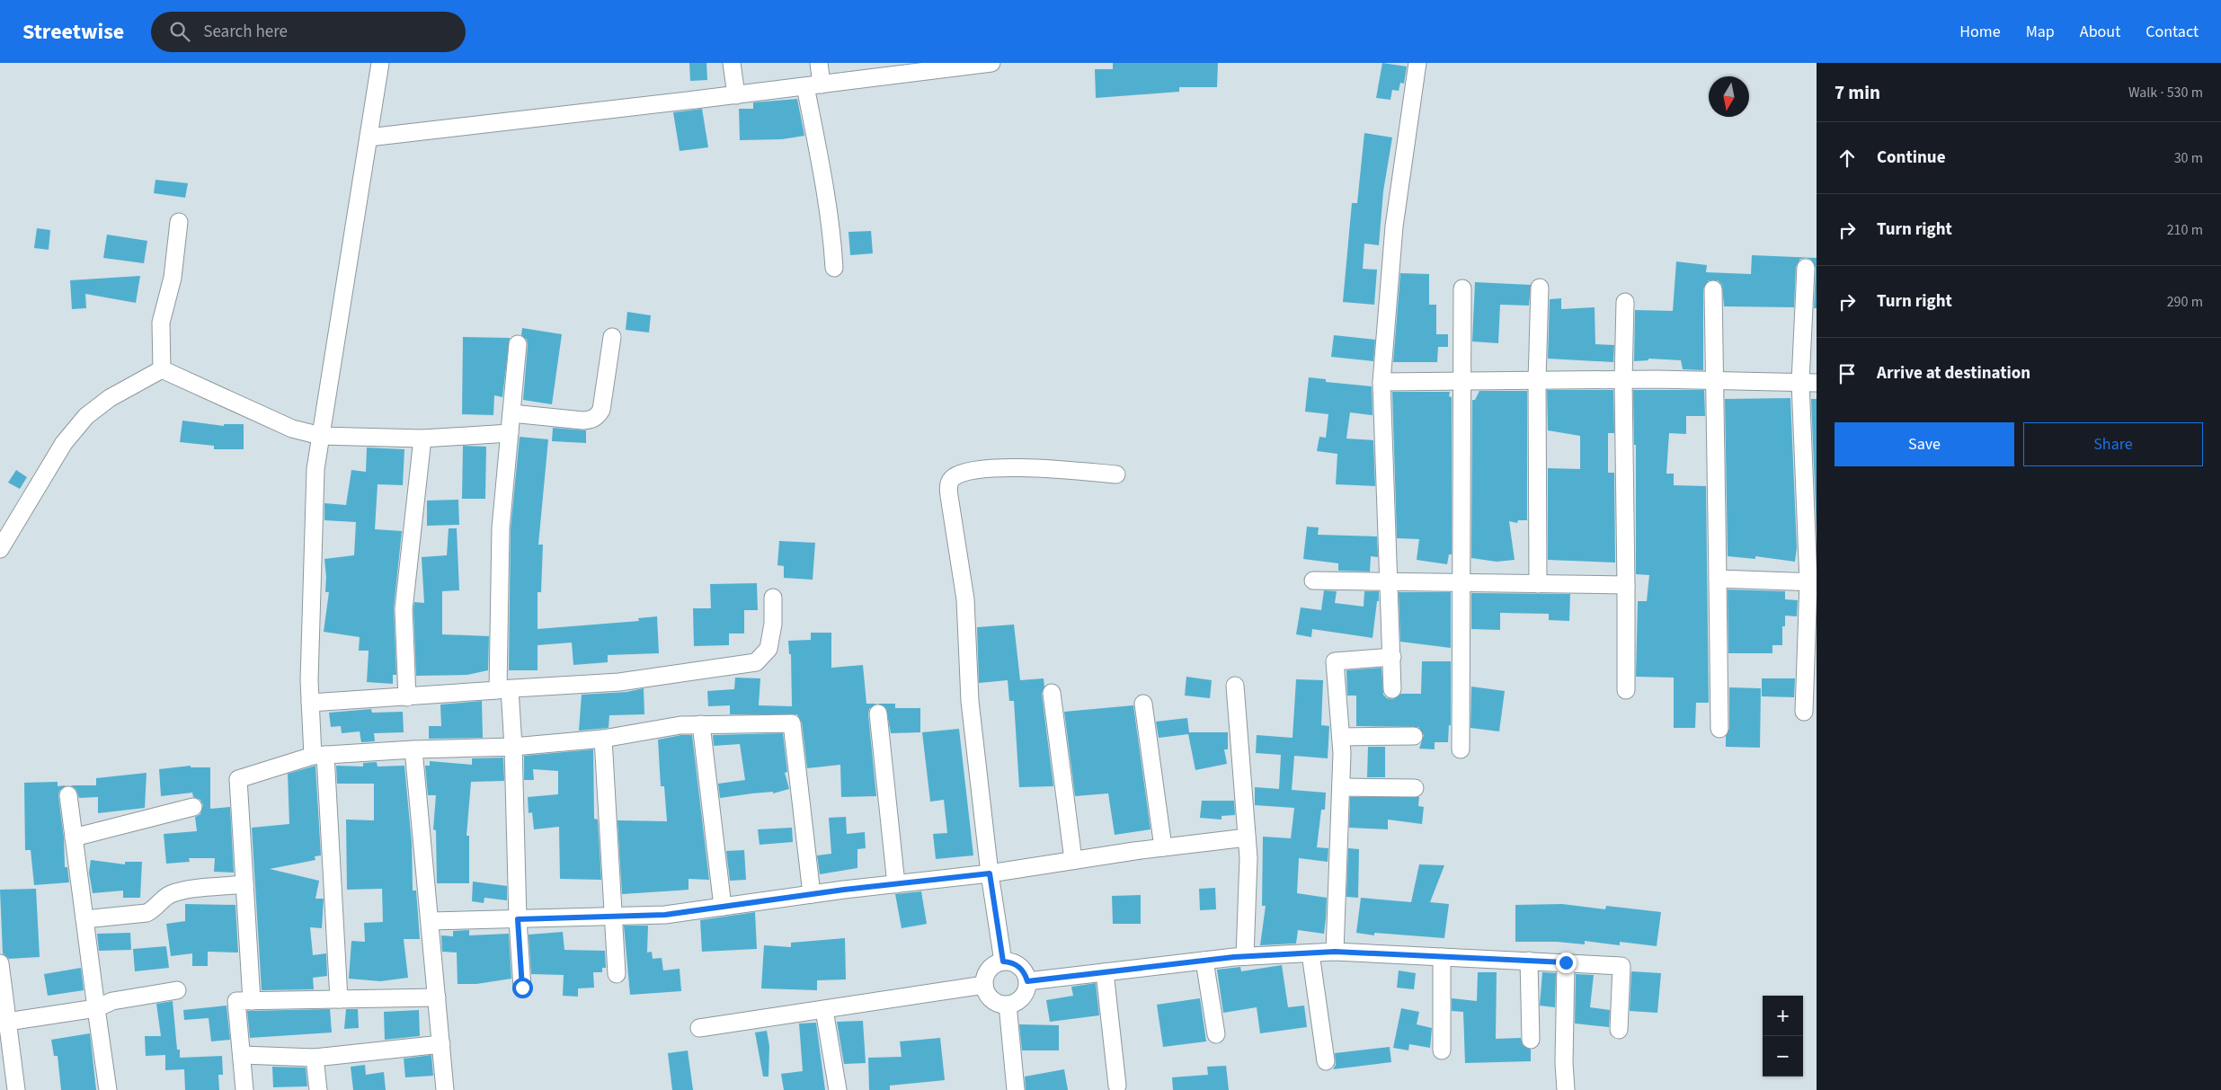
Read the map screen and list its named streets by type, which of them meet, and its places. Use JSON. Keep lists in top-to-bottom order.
{
  "north": "bottom",
  "page": {
    "header": "Streetwise",
    "search": "Search here",
    "nav": [
      "Home",
      "Map",
      "About",
      "Contact"
    ],
    "heading": ["7 min", "Walk · 530 m"],
    "list": [
      ["Continue", "30 m"],
      ["Turn right", "210 m"],
      ["Turn right", "290 m"],
      "Arrive at destination"
    ],
    "buttons": ["Save", "Share"],
    "map_buttons": ["+", "−"]
  }
}
